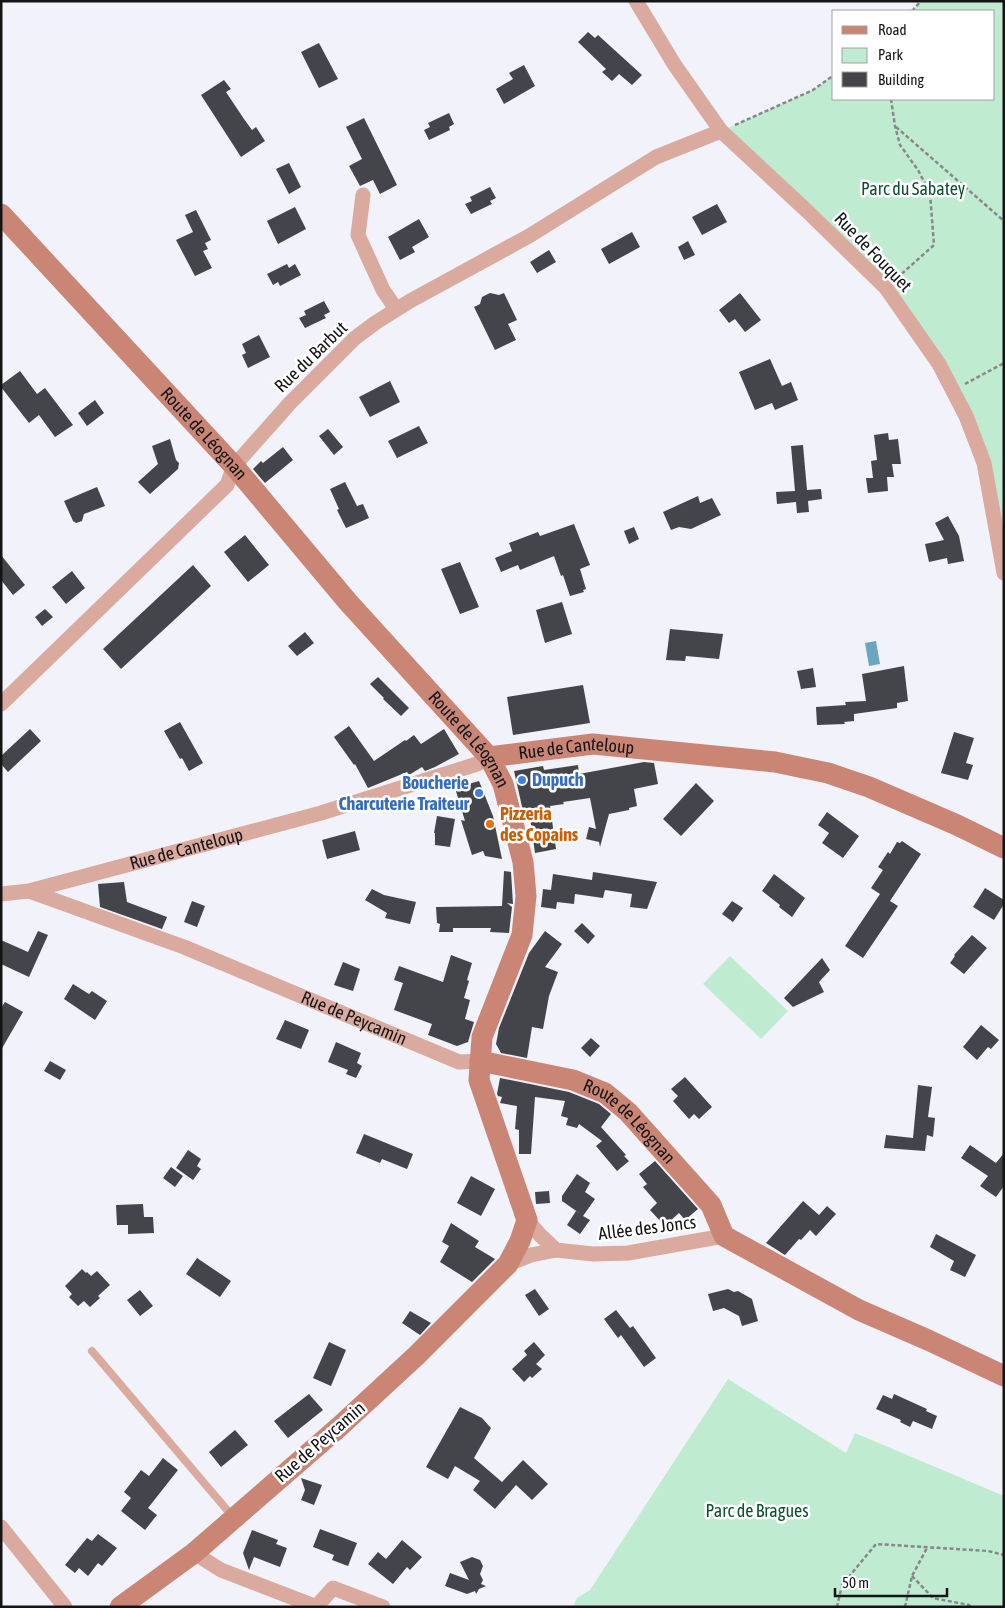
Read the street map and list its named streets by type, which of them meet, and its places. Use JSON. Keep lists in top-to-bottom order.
{
  "streets": {
    "street": [
      "Rue de Fouquet",
      "Rue du Barbut",
      "Route de Léognan",
      "Rue de Canteloup",
      "Rue de Peycamin",
      "Allée des Joncs"
    ]
  },
  "crossings": [
    ["Rue de Fouquet", "Rue du Barbut"],
    ["Rue du Barbut", "Route de Léognan"],
    ["Route de Léognan", "Rue de Canteloup"],
    ["Route de Léognan", "Rue de Peycamin"],
    ["Route de Léognan", "Allée des Joncs"],
    ["Rue de Canteloup", "Rue de Peycamin"],
    ["Rue de Peycamin", "Allée des Joncs"]
  ],
  "parks": ["Parc du Sabatey", "Parc de Bragues"],
  "places": ["Dupuch", "Boucherie Charcuterie Traiteur", "Pizzeria des Copains"],
  "legend": ["Road", "Park", "Building"],
  "scale_bar": "50 m"
}
